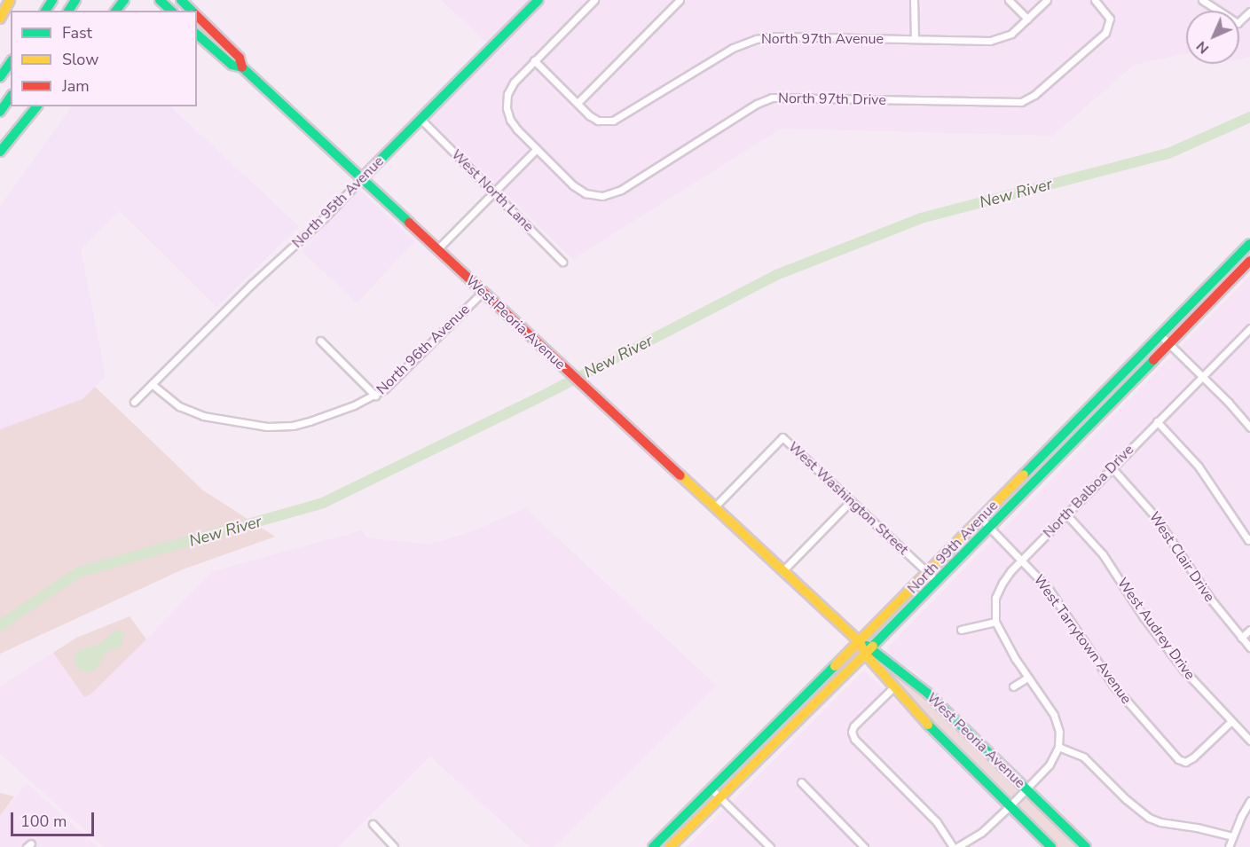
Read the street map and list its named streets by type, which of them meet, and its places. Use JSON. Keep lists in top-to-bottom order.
{
  "streets": {
    "main road": ["North 95th Avenue", "West Peoria Avenue", "North 99th Avenue"],
    "street": [
      "North 97th Avenue",
      "North 97th Drive",
      "West North Lane",
      "North 96th Avenue",
      "North Balboa Drive",
      "West Washington Street",
      "West Clair Drive",
      "West Audrey Drive",
      "West Tarrytown Avenue"
    ]
  },
  "crossings": [
    ["North 97th Avenue", "North 97th Drive"],
    ["West North Lane", "North 95th Avenue"],
    ["North 95th Avenue", "West Peoria Avenue"],
    ["North 95th Avenue", "North 96th Avenue"],
    ["West Peoria Avenue", "North 96th Avenue"],
    ["West Peoria Avenue", "West Washington Street"],
    ["West Peoria Avenue", "North 99th Avenue"],
    ["North Balboa Drive", "West Clair Drive"],
    ["North Balboa Drive", "West Audrey Drive"],
    ["North Balboa Drive", "West Tarrytown Avenue"],
    ["West Washington Street", "North 99th Avenue"],
    ["North 99th Avenue", "West Tarrytown Avenue"],
    ["West Audrey Drive", "West Tarrytown Avenue"]
  ],
  "water": ["New River"],
  "legend": ["Fast", "Slow", "Jam"],
  "scale_bar": "100 m",
  "north": "bottom left"
}
